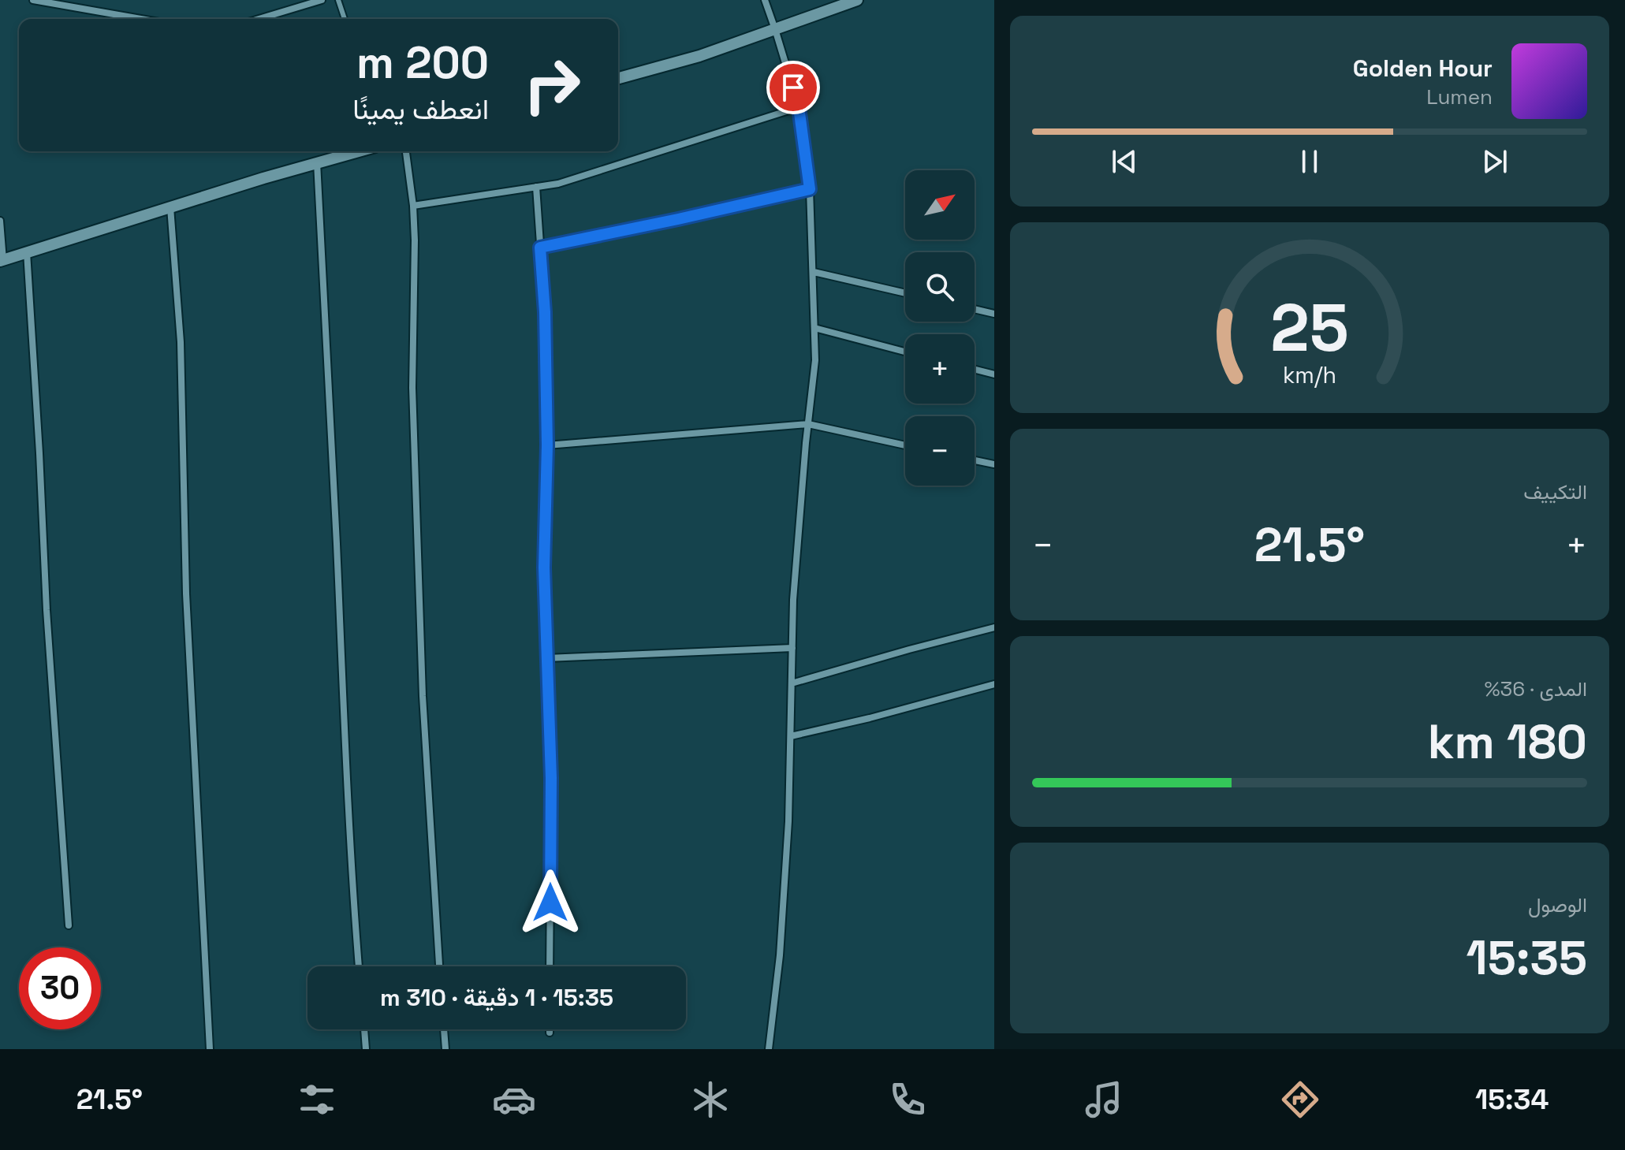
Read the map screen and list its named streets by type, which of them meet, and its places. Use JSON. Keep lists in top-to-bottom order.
{
  "north": "top right",
  "page": {
    "turn": ["200 m", "انعطف يمينًا"],
    "song": ["Golden Hour", "Lumen"],
    "map_buttons": ["+", "−"],
    "tile": [
      "التكييف",
      ["المدى · 36%", "180 km"],
      ["الوصول", "15:35"]
    ],
    "heat": ["−", "21.5°", "+"],
    "limit": "30",
    "trip": "15:35 · 1 دقيقة · 310 m",
    "tabs": ["15:34", "21.5°"],
    "gauge": ["25", "km/h"]
  }
}
